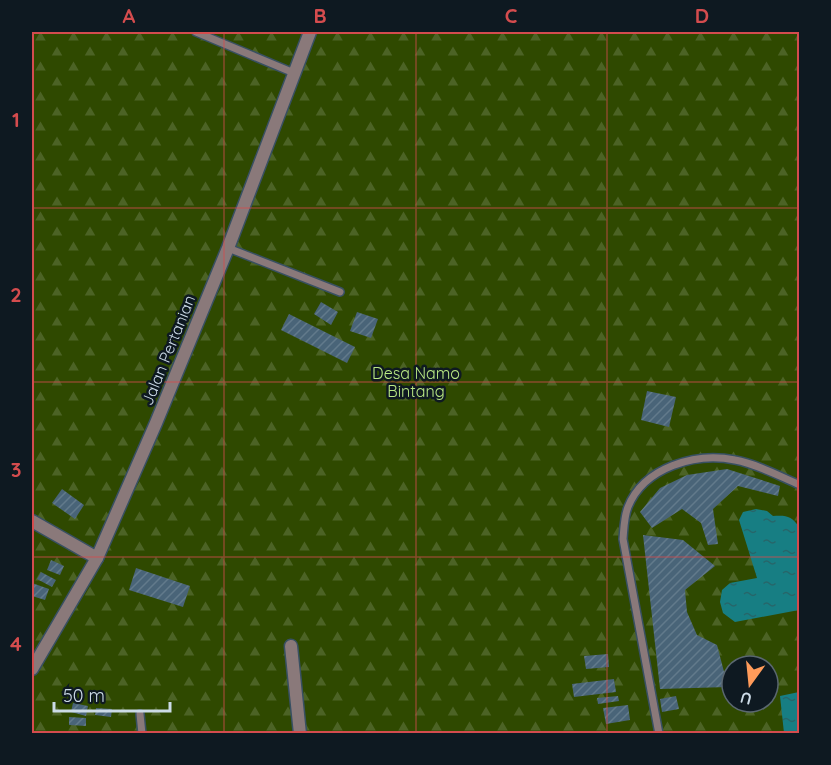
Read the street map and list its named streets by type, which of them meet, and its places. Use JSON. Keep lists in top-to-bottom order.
{
  "streets": {
    "street": ["Jalan Pertanian"]
  },
  "parks": ["Desa Namo Bintang"],
  "scale_bar": "50 m",
  "north": "bottom",
  "grid": {
    "columns": [
      "A",
      "B",
      "C",
      "D"
    ],
    "rows": [
      "1",
      "2",
      "3",
      "4"
    ]
  }
}
